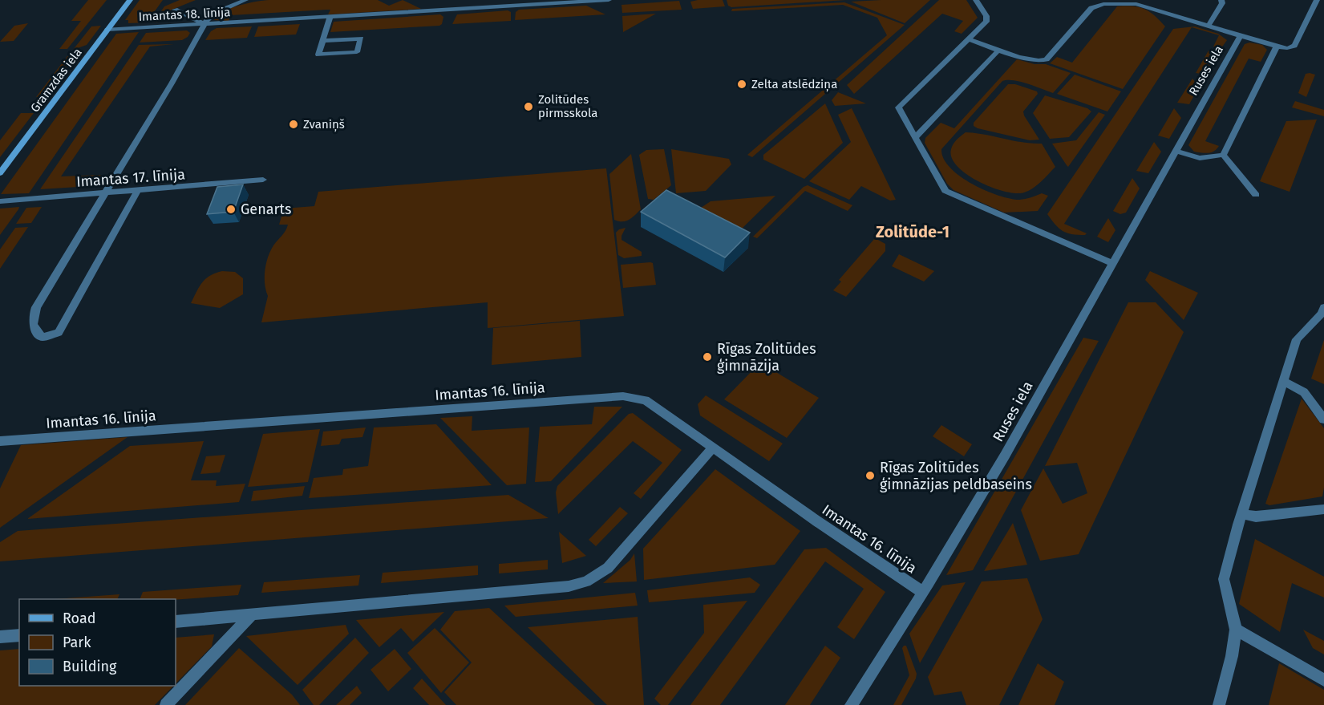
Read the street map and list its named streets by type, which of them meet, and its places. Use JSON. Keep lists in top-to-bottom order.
{
  "streets": {
    "street": [
      "Imantas 18. līnija",
      "Ruses iela",
      "Gramzdas iela",
      "Imantas 17. līnija",
      "Imantas 16. līnija"
    ]
  },
  "crossings": [
    ["Imantas 18. līnija", "Gramzdas iela"],
    ["Ruses iela", "Imantas 16. līnija"]
  ],
  "districts": ["Zolitūde-1"],
  "places": [
    "Zelta atslēdziņa",
    "Zolitūdes pirmsskola",
    "Zvaniņš",
    "Genarts",
    "Rīgas Zolitūdes ģimnāzija",
    "Rīgas Zolitūdes ģimnāzijas peldbaseins"
  ],
  "legend": ["Road", "Park", "Building"]
}
